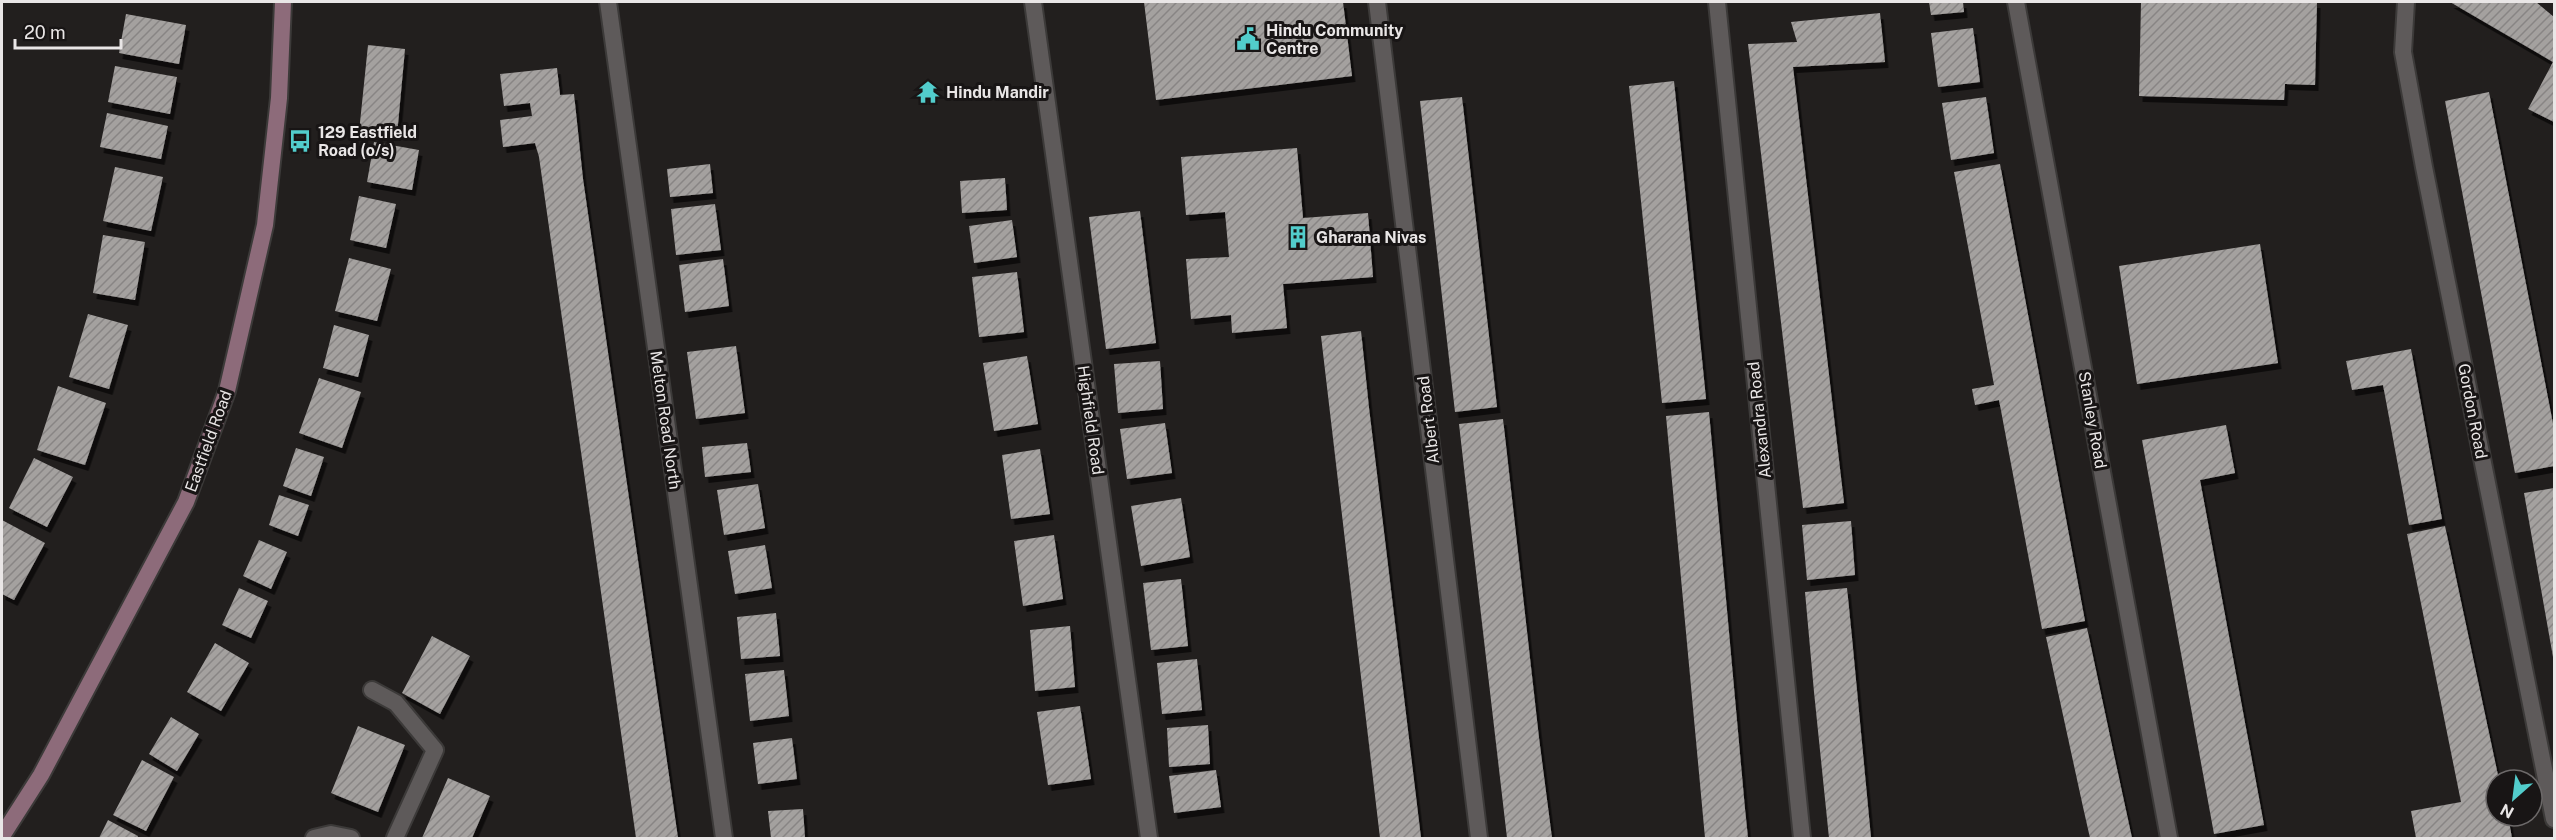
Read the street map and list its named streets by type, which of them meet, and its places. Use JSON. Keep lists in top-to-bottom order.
{
  "streets": {
    "main road": ["Eastfield Road"],
    "street": [
      "Gordon Road",
      "Melton Road North",
      "Highfield Road",
      "Albert Road",
      "Alexandra Road",
      "Stanley Road"
    ]
  },
  "places": {
    "public building": ["Hindu Community Centre"],
    "temple": ["Hindu Mandir"],
    "bus stop": ["129 Eastfield Road (o/s)"],
    "building": ["Gharana Nivas"]
  },
  "scale_bar": "20 m",
  "north": "bottom left"
}
